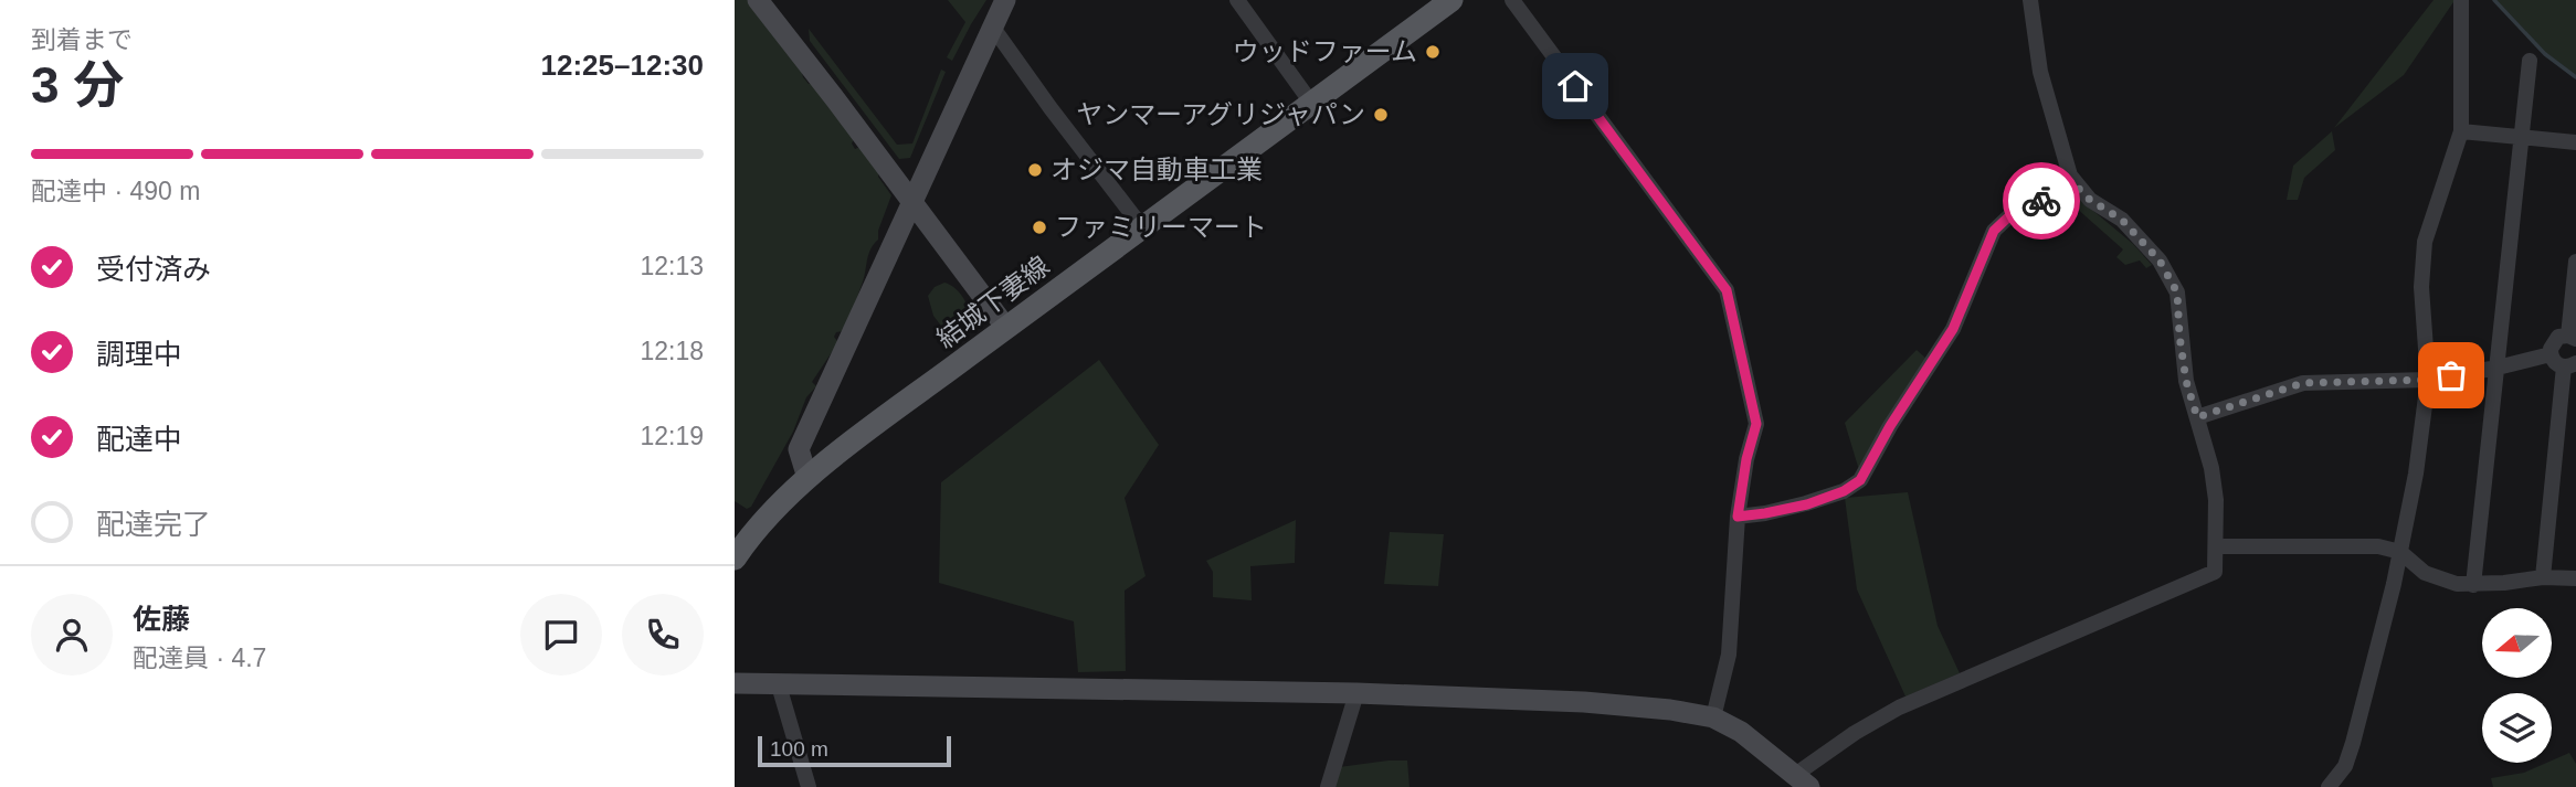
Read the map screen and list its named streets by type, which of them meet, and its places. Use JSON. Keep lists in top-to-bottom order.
{
  "streets": {
    "main road": ["結城下妻線"]
  },
  "places": [
    "ウッドファーム",
    "ヤンマーアグリジャパン",
    "オジマ自動車工業",
    "ファミリーマート"
  ],
  "scale_bar": "100 m",
  "north": "left",
  "page": {
    "heading": ["3 分", "到着まで", "12:25–12:30"],
    "panel": ["佐藤", "配達員 · 4.7"],
    "bar": "配達中 · 490 m",
    "list": [
      ["受付済み", "12:13"],
      ["調理中", "12:18"],
      ["配達中", "12:19"],
      "配達完了"
    ],
    "scale": "100 m"
  }
}
